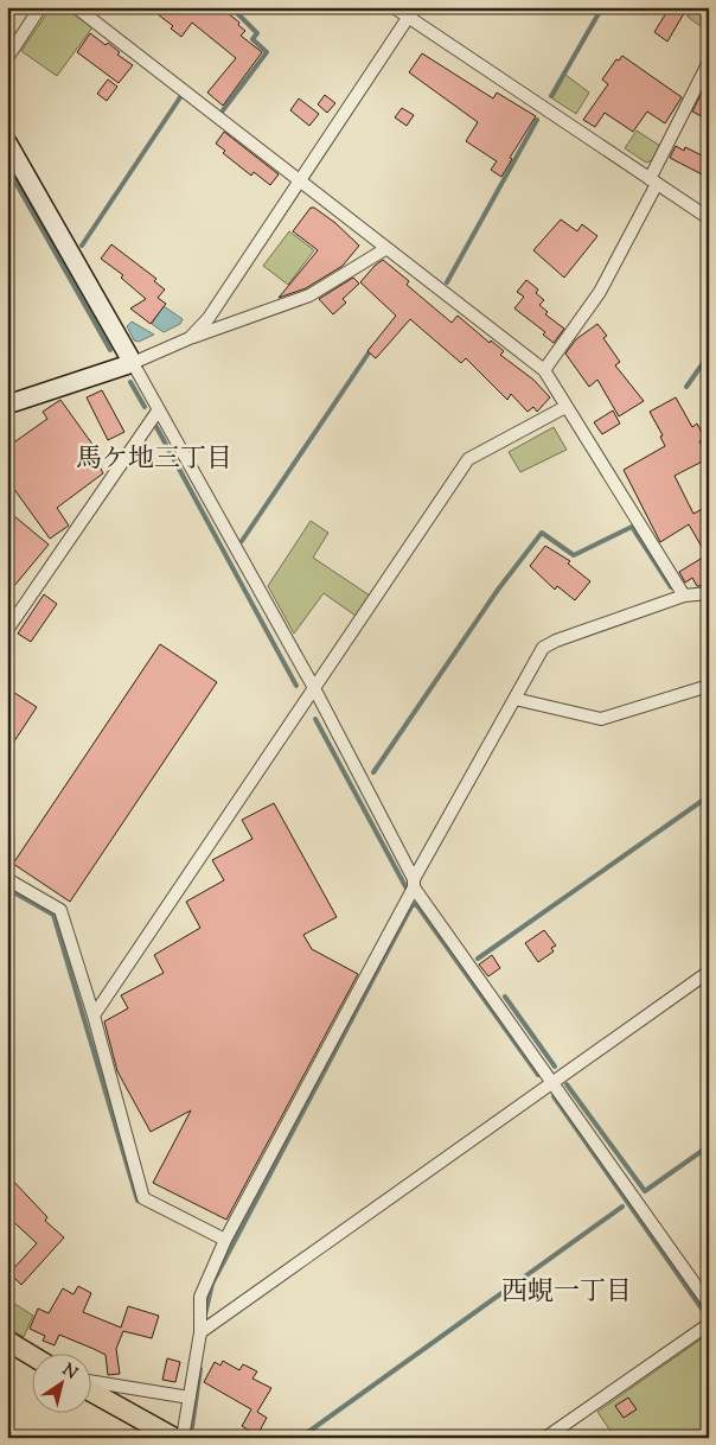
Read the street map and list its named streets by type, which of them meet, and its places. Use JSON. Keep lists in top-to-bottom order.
{
  "districts": ["馬ケ地三丁目", "西蜆一丁目"],
  "north": "top right"
}
